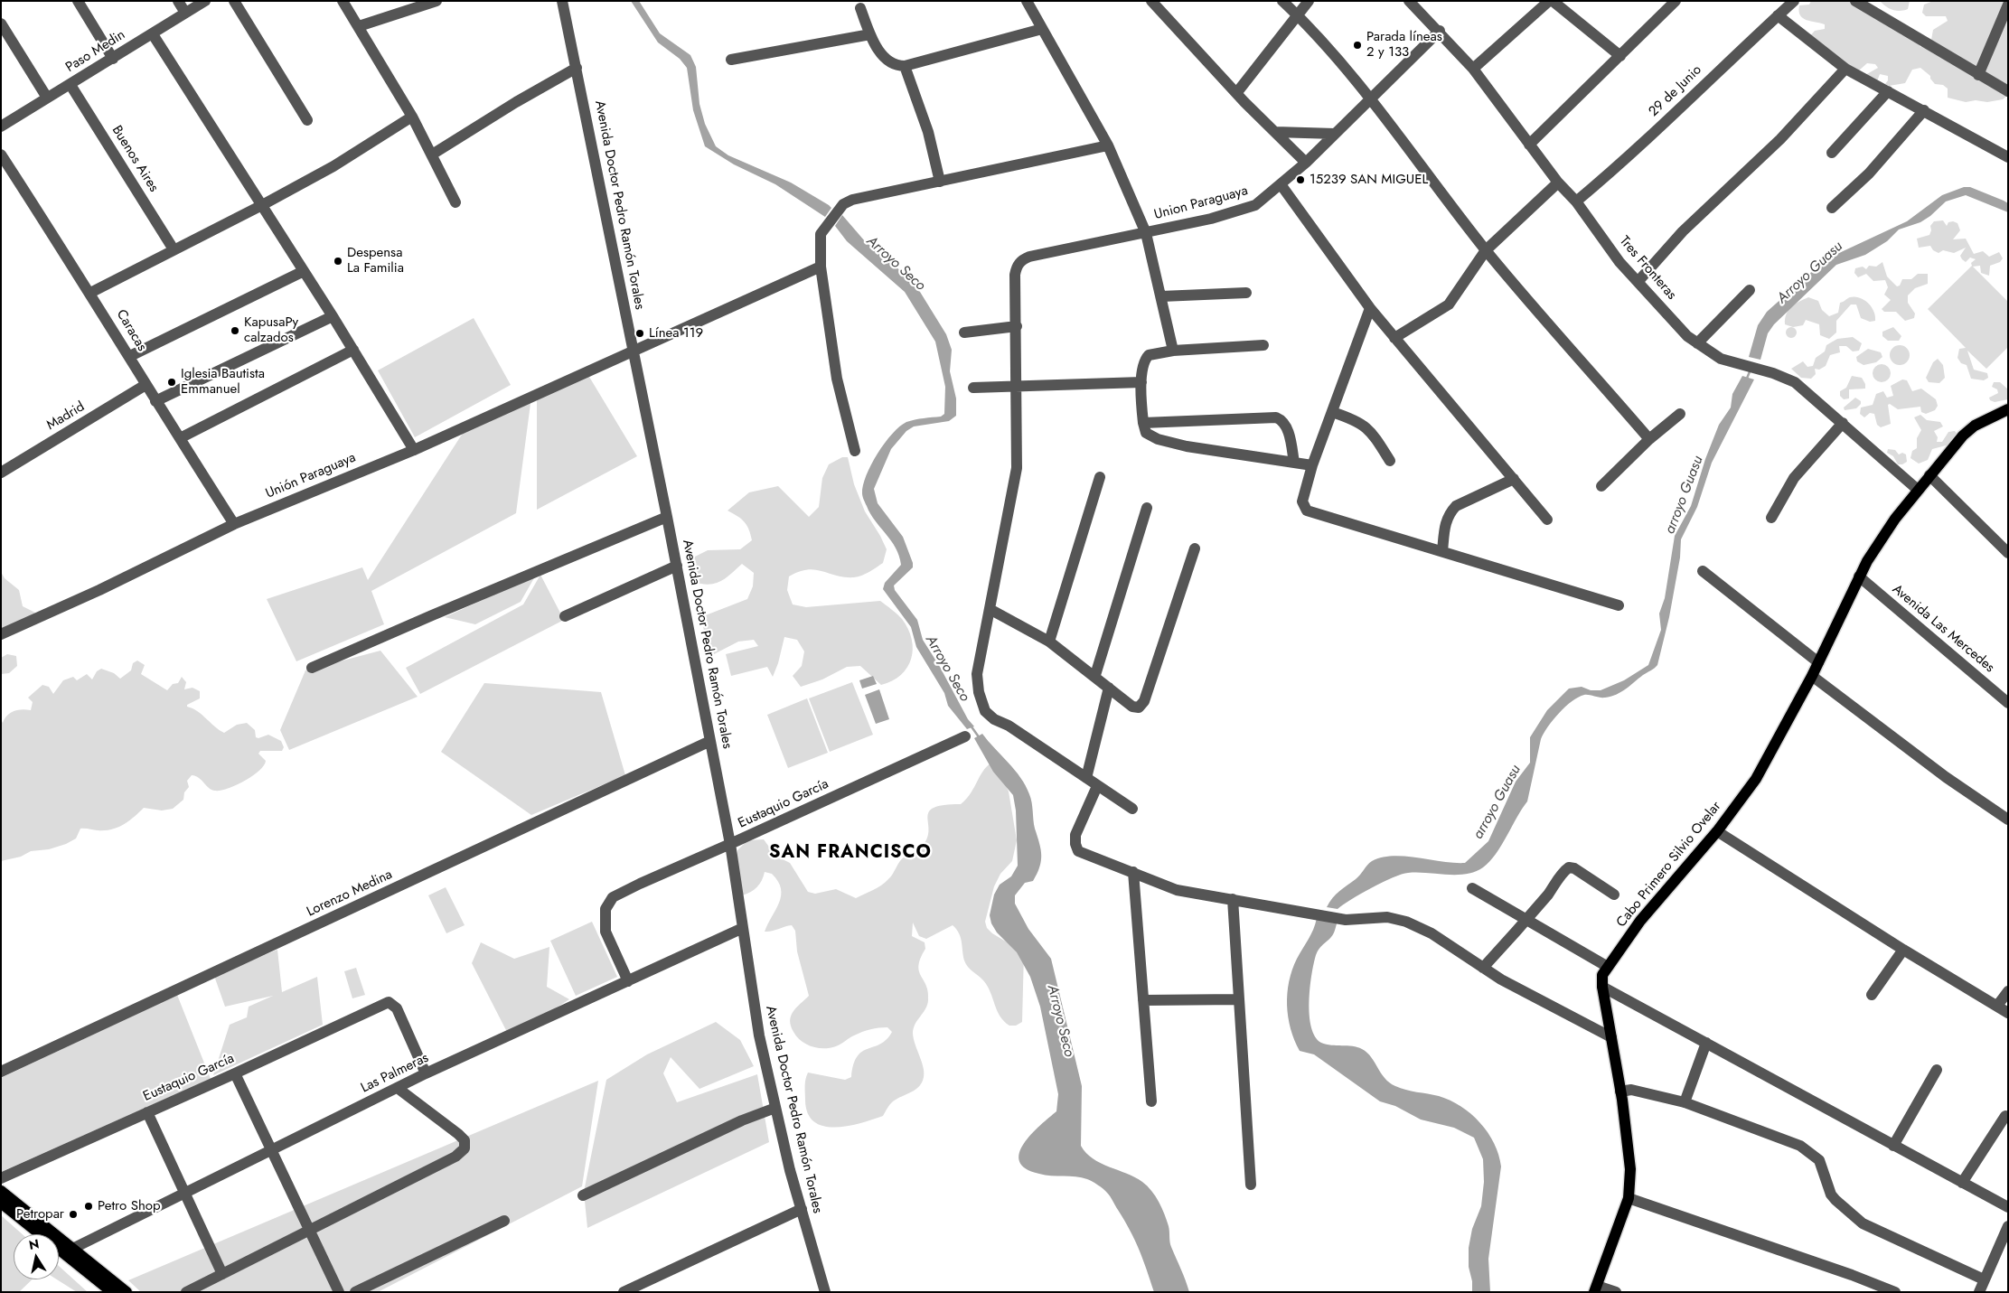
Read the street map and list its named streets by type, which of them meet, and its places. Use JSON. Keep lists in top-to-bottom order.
{
  "streets": {
    "main road": ["Cabo Primero Silvio Ovelar"],
    "street": [
      "Paso Medin",
      "29 de Junio",
      "Buenos Aires",
      "Union Paraguaya",
      "Avenida Doctor Pedro Ramón Torales",
      "Tres Fronteras",
      "Caracas",
      "Madrid",
      "Unión Paraguaya",
      "Avenida Las Mercedes",
      "Eustaquio García",
      "Lorenzo Medina",
      "Las Palmeras"
    ]
  },
  "crossings": [
    ["Paso Medin", "Buenos Aires"],
    ["29 de Junio", "Tres Fronteras"],
    ["Union Paraguaya", "Tres Fronteras"],
    ["Avenida Doctor Pedro Ramón Torales", "Unión Paraguaya"],
    ["Avenida Doctor Pedro Ramón Torales", "Eustaquio García"],
    ["Avenida Doctor Pedro Ramón Torales", "Lorenzo Medina"],
    ["Avenida Doctor Pedro Ramón Torales", "Las Palmeras"],
    ["Tres Fronteras", "Cabo Primero Silvio Ovelar"],
    ["Caracas", "Madrid"],
    ["Caracas", "Unión Paraguaya"],
    ["Avenida Las Mercedes", "Cabo Primero Silvio Ovelar"],
    ["Eustaquio García", "Las Palmeras"]
  ],
  "districts": ["SAN FRANCISCO"],
  "water": ["Arroyo Seco", "Arroyo Guasu", "arroyo Guasu"],
  "places": [
    "Parada líneas 2 y 133",
    "15239 SAN MIGUEL",
    "Despensa La Familia",
    "KapusaPy calzados",
    "Línea 119",
    "Iglesia Bautista Emmanuel",
    "Petro Shop",
    "Petropar"
  ],
  "north": "top"
}
